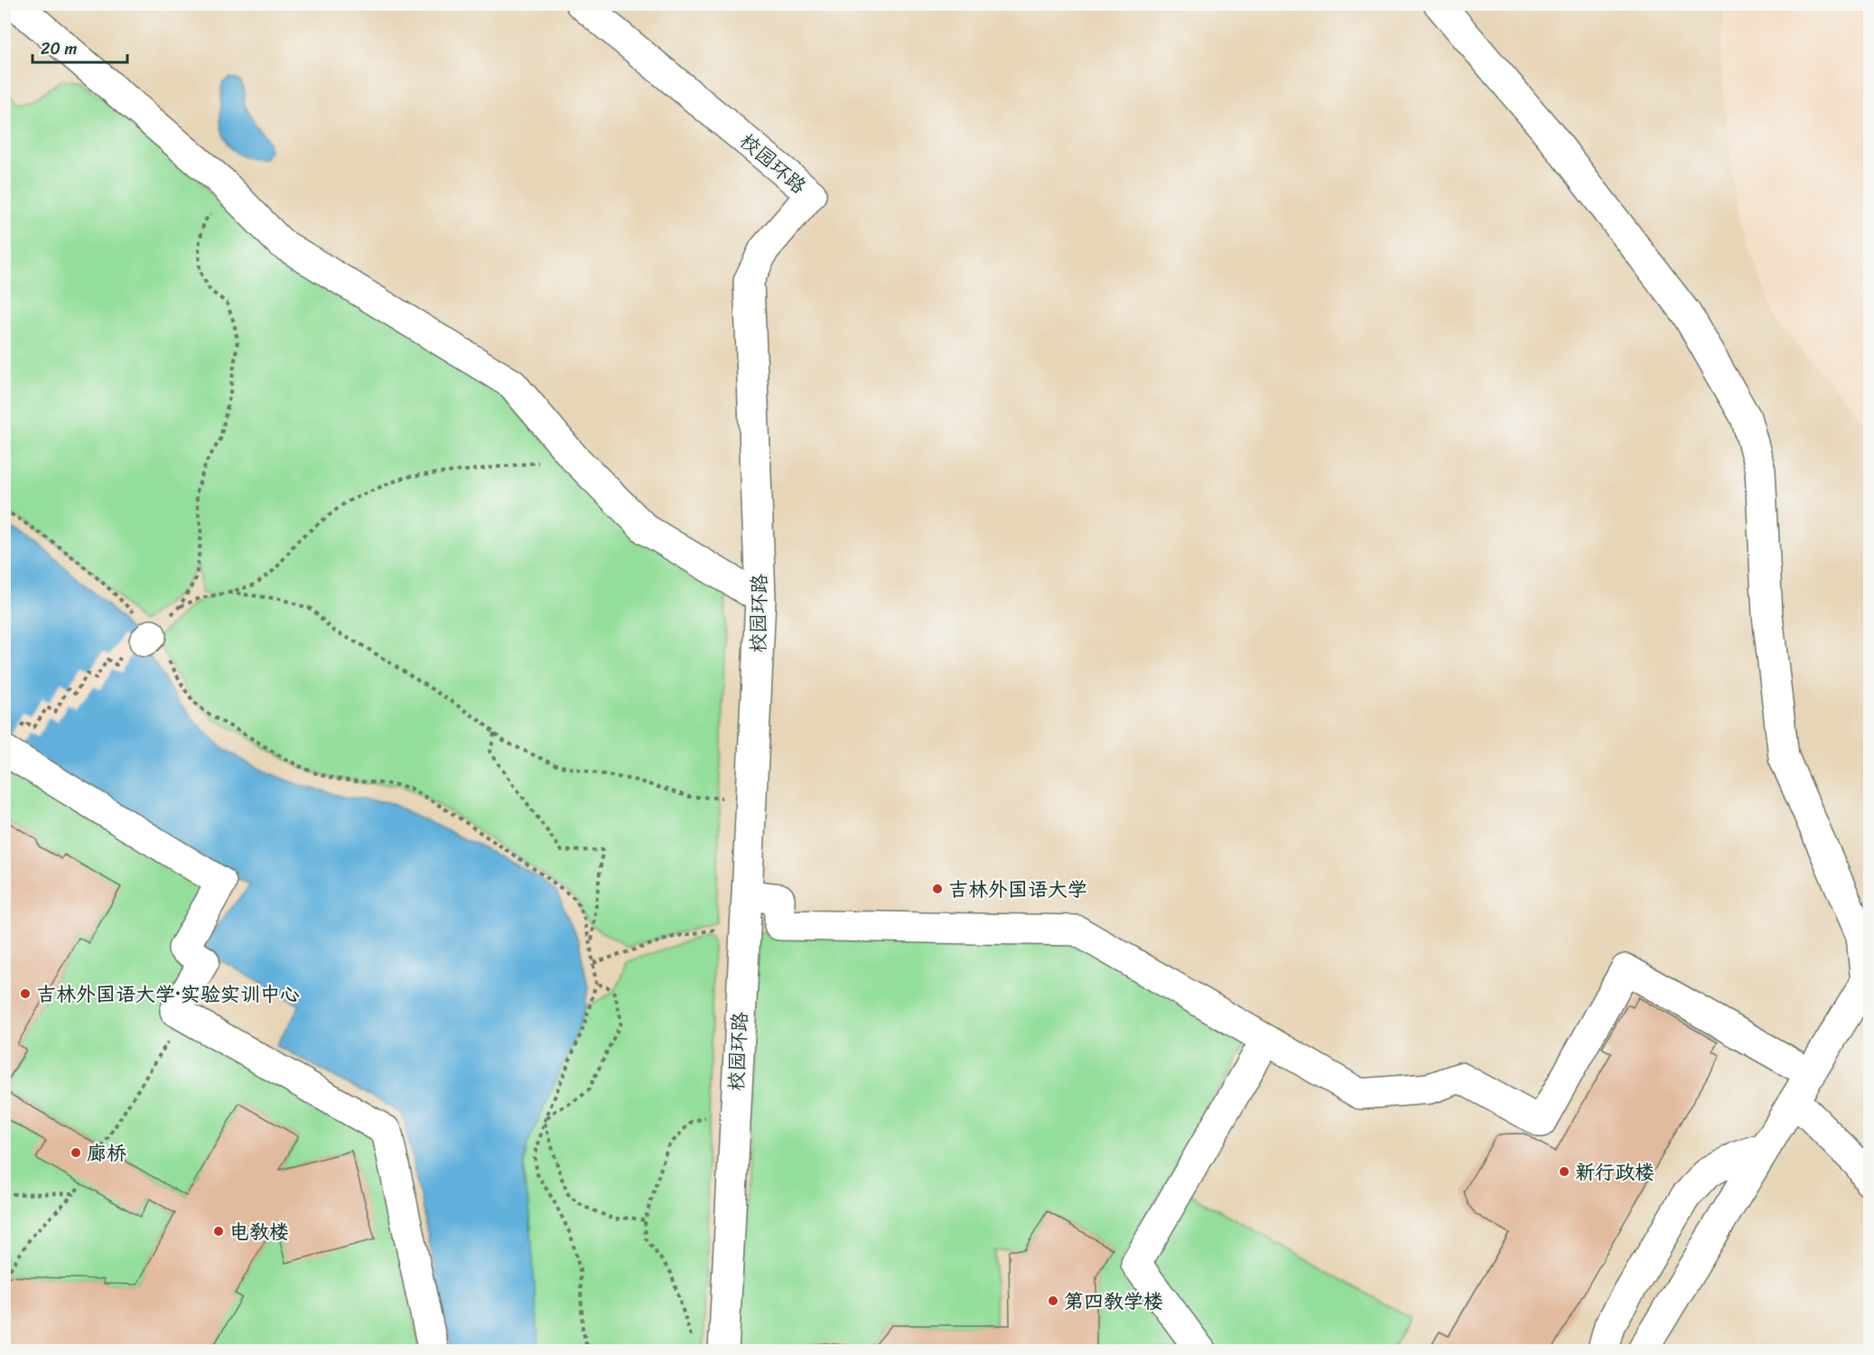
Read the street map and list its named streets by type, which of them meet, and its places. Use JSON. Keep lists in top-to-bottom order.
{
  "streets": {
    "lane": ["校园环路"]
  },
  "places": [
    "吉林外国语大学",
    "吉林外国语大学·实验实训中心",
    "廊桥",
    "新行政楼",
    "电教楼",
    "第四教学楼"
  ],
  "scale_bar": "20 m"
}
